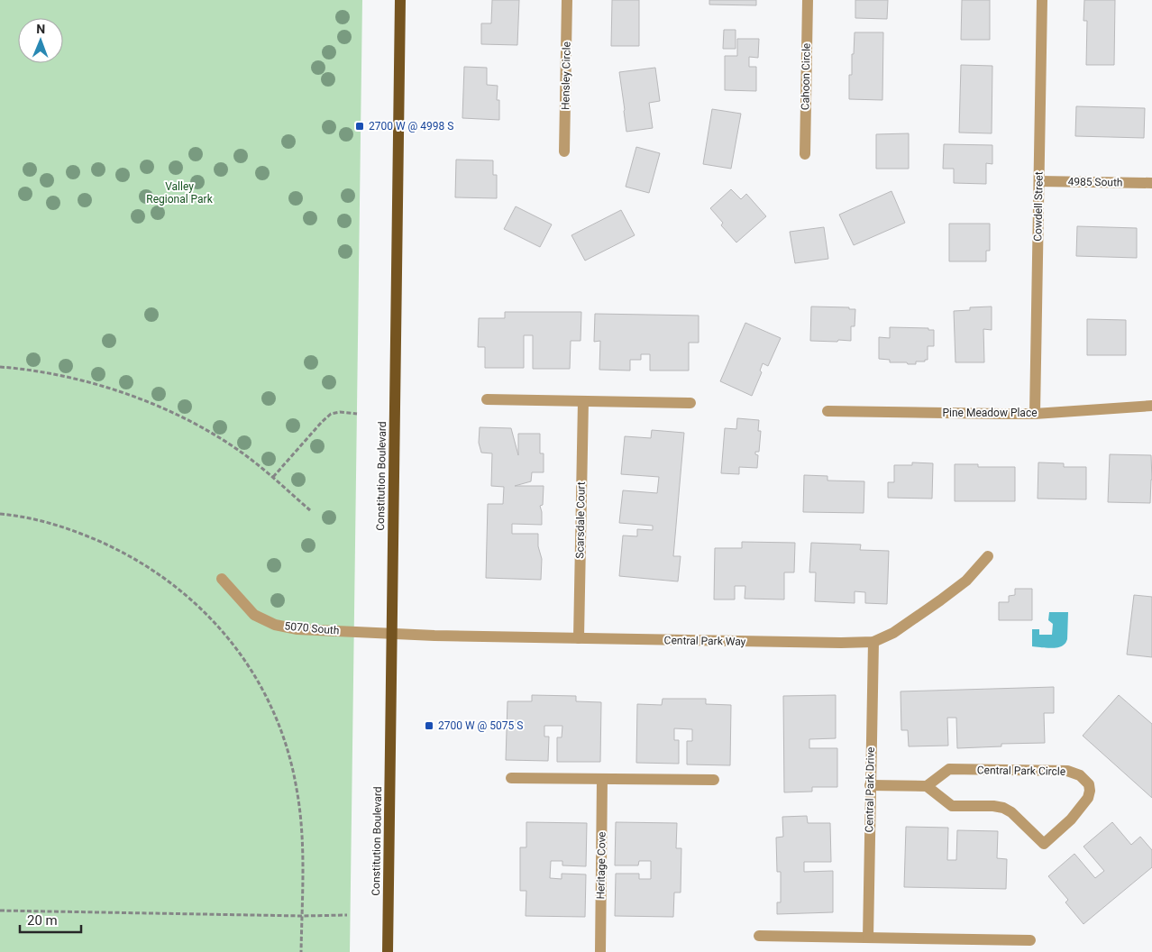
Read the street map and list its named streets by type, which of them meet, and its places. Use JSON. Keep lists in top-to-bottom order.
{
  "streets": {
    "main road": ["Constitution Boulevard"],
    "street": [
      "Hensley Circle",
      "Cahoon Circle",
      "4985 South",
      "Cowdell Street",
      "Pine Meadow Place",
      "Scarsdale Court",
      "5070 South",
      "Central Park Way",
      "Central Park Circle",
      "Central Park Drive",
      "Heritage Cove"
    ]
  },
  "crossings": [
    ["4985 South", "Cowdell Street"],
    ["Cowdell Street", "Pine Meadow Place"],
    ["Constitution Boulevard", "5070 South"],
    ["Constitution Boulevard", "Central Park Way"],
    ["Scarsdale Court", "Central Park Way"],
    ["5070 South", "Central Park Way"],
    ["Central Park Way", "Central Park Drive"]
  ],
  "parks": ["Valley Regional Park"],
  "places": {
    "transit": ["2700 W @ 4998 S", "2700 W @ 5075 S"]
  },
  "scale_bar": "20 m",
  "north": "top"
}
